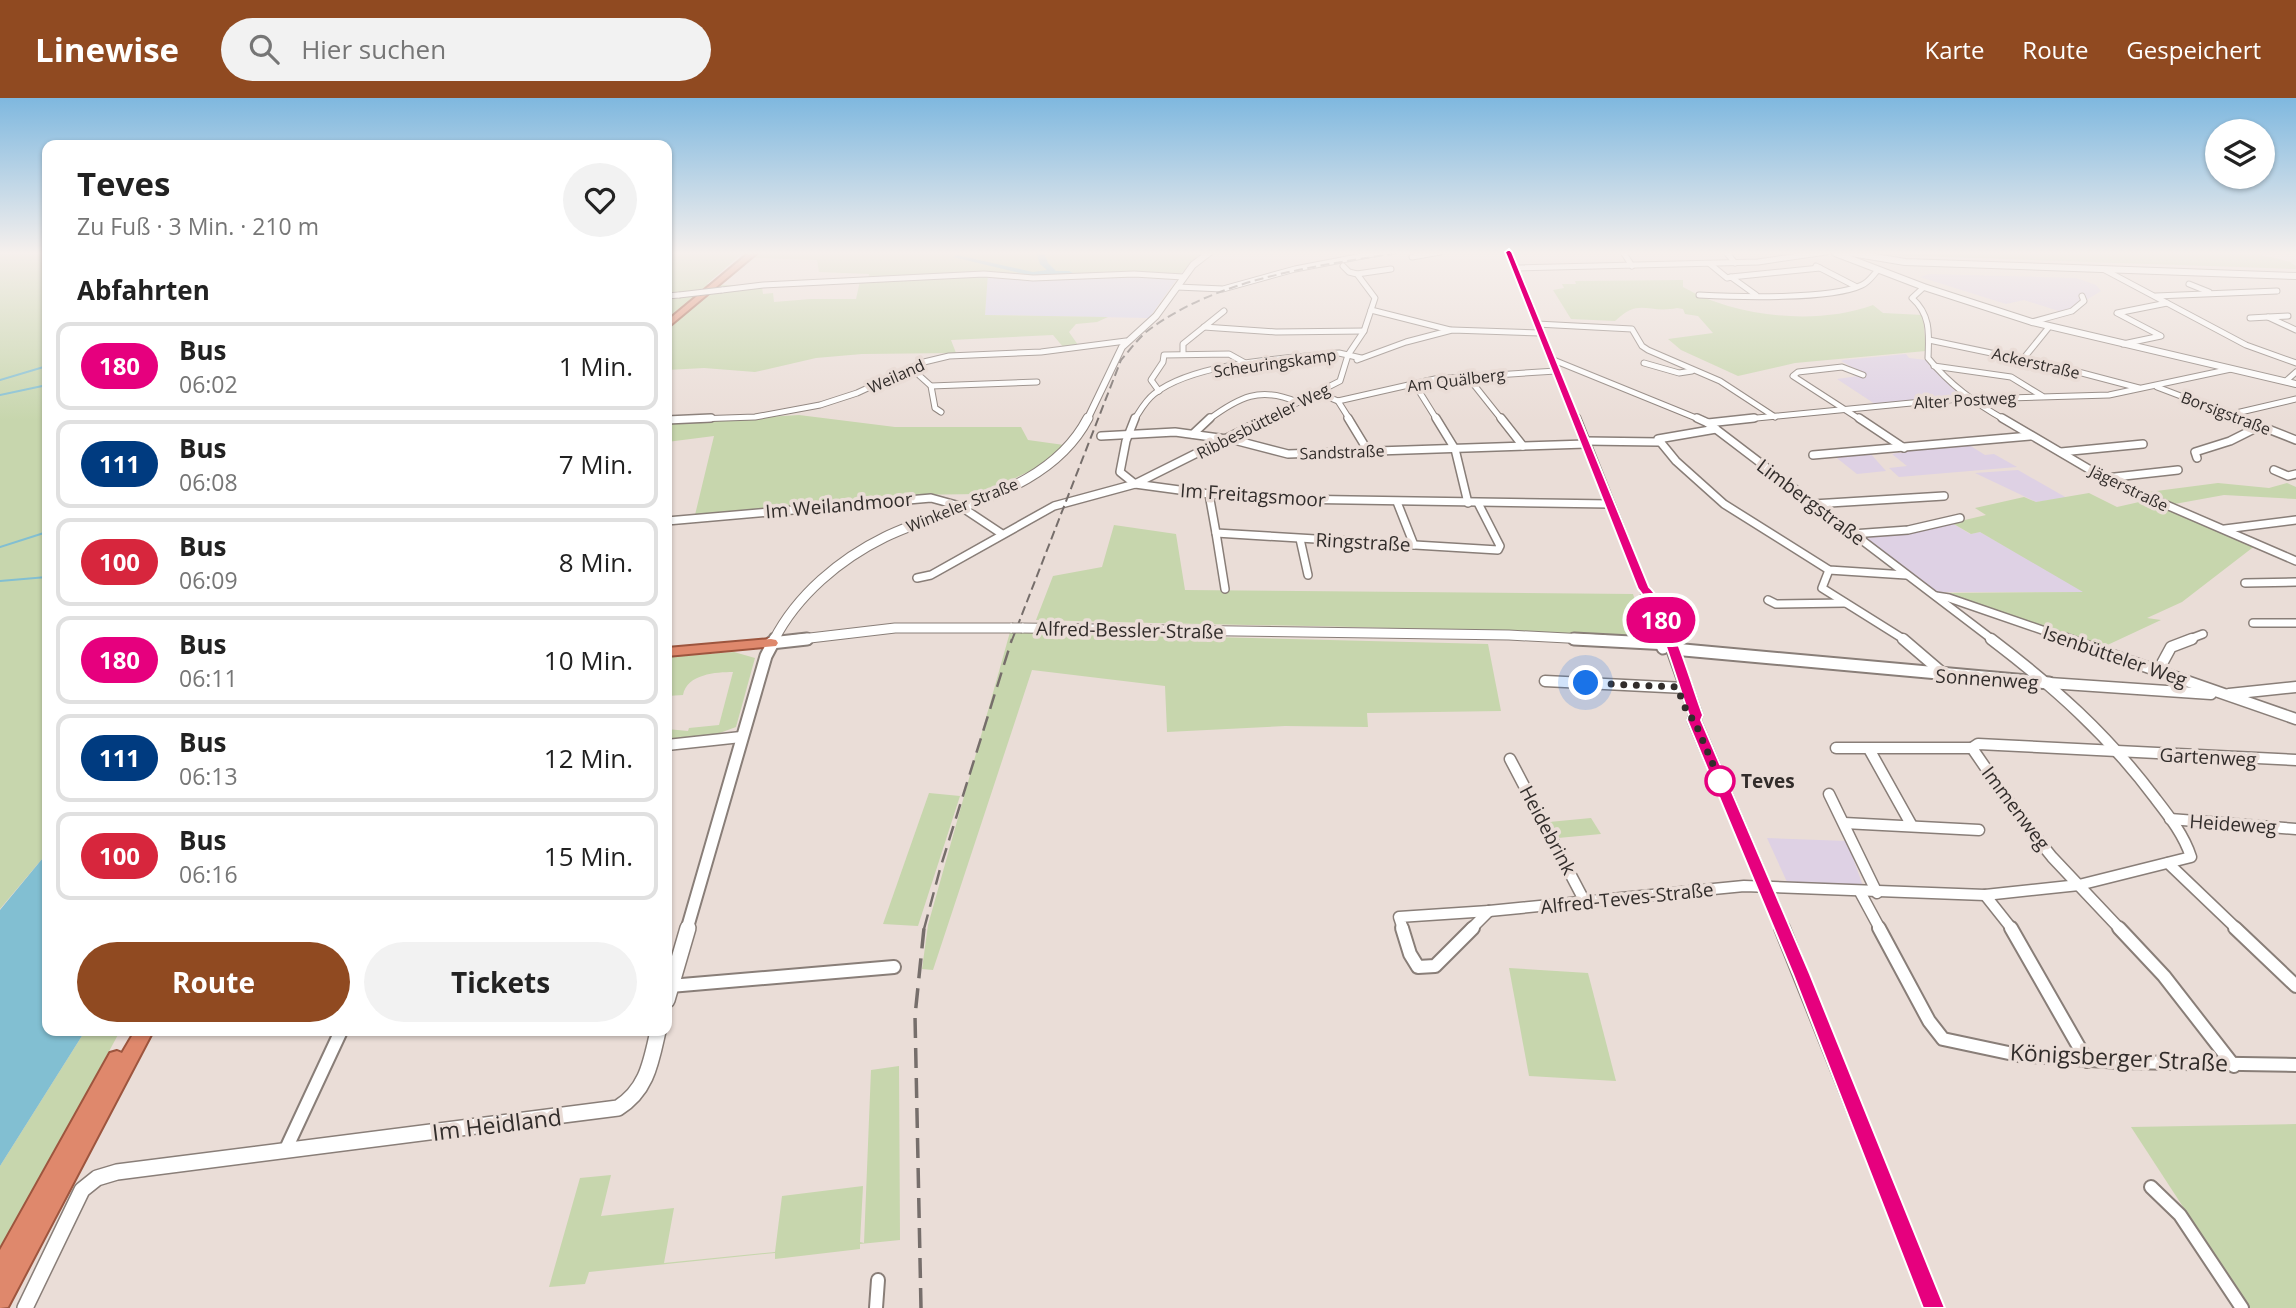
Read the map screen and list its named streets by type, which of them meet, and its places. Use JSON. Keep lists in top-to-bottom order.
{
  "streets": {
    "street": [
      "Scheuringskamp",
      "Ackerstraße",
      "Weiland",
      "Am Quälberg",
      "Alter Postweg",
      "Borsigstraße",
      "Ribbesbütteler Weg",
      "Sandstraße",
      "Jägerstraße",
      "Im Freitagsmoor",
      "Limbergstraße",
      "Im Weilandmoor",
      "Winkeler Straße",
      "Ringstraße",
      "Alfred-Bessler-Straße",
      "Isenbütteler Weg",
      "Sonnenweg",
      "Gartenweg",
      "Immenweg",
      "Heideweg",
      "Heidebrink",
      "Alfred-Teves-Straße",
      "Königsberger Straße",
      "Im Heidland"
    ]
  },
  "crossings": [
    ["Scheuringskamp", "Ribbesbütteler Weg"],
    ["Ackerstraße", "Alter Postweg"],
    ["Weiland", "Winkeler Straße"],
    ["Alter Postweg", "Borsigstraße"],
    ["Alter Postweg", "Jägerstraße"],
    ["Alter Postweg", "Limbergstraße"],
    ["Ribbesbütteler Weg", "Sandstraße"],
    ["Ribbesbütteler Weg", "Im Freitagsmoor"],
    ["Sandstraße", "Limbergstraße"],
    ["Im Freitagsmoor", "Im Weilandmoor"],
    ["Im Freitagsmoor", "Ringstraße"],
    ["Limbergstraße", "Isenbütteler Weg"],
    ["Limbergstraße", "Sonnenweg"],
    ["Limbergstraße", "Gartenweg"],
    ["Limbergstraße", "Immenweg"],
    ["Limbergstraße", "Heideweg"],
    ["Limbergstraße", "Alfred-Teves-Straße"],
    ["Im Weilandmoor", "Winkeler Straße"],
    ["Winkeler Straße", "Alfred-Bessler-Straße"],
    ["Alfred-Bessler-Straße", "Sonnenweg"],
    ["Isenbütteler Weg", "Sonnenweg"],
    ["Gartenweg", "Immenweg"],
    ["Immenweg", "Alfred-Teves-Straße"],
    ["Immenweg", "Königsberger Straße"],
    ["Heidebrink", "Alfred-Teves-Straße"],
    ["Alfred-Teves-Straße", "Königsberger Straße"]
  ],
  "places": ["Teves"],
  "lines": ["bus line 180"],
  "page": {
    "header": "Linewise",
    "search": "Hier suchen",
    "nav": ["Karte", "Route", "Gespeichert"],
    "on_map": "180",
    "heading": [
      ["Teves", "Zu Fuß · 3 Min. · 210 m"],
      "Abfahrten"
    ],
    "list": [
      {
        "mark": "180",
        "name": "Bus",
        "note": "06:02",
        "value": "1 Min."
      },
      {
        "mark": "111",
        "name": "Bus",
        "note": "06:08",
        "value": "7 Min."
      },
      {
        "mark": "100",
        "name": "Bus",
        "note": "06:09",
        "value": "8 Min."
      },
      {
        "mark": "180",
        "name": "Bus",
        "note": "06:11",
        "value": "10 Min."
      },
      {
        "mark": "111",
        "name": "Bus",
        "note": "06:13",
        "value": "12 Min."
      },
      {
        "mark": "100",
        "name": "Bus",
        "note": "06:16",
        "value": "15 Min."
      }
    ],
    "buttons": ["Route", "Tickets"]
  }
}
